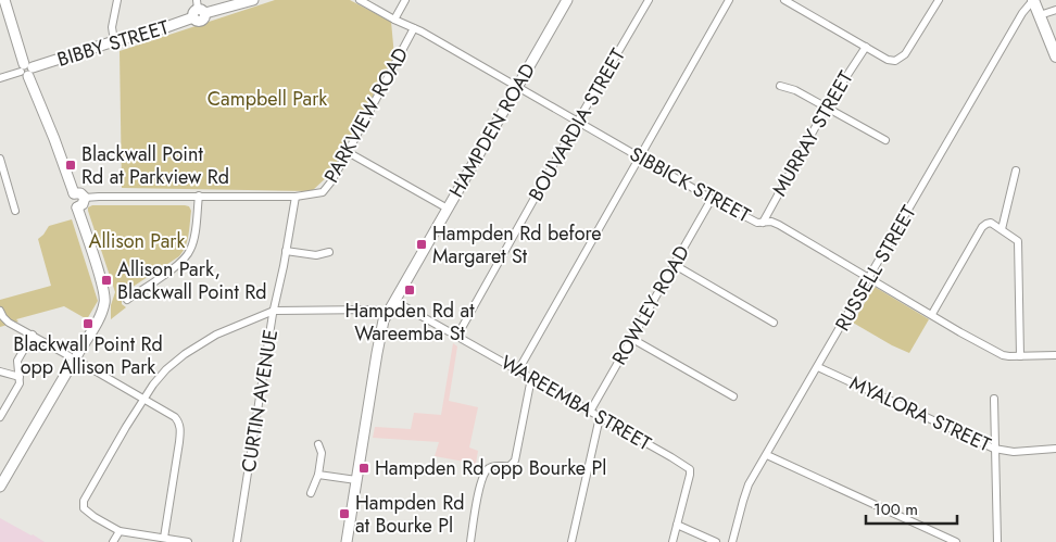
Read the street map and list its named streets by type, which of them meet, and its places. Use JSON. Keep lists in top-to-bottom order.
{
  "streets": {
    "street": [
      "BIBBY STREET",
      "PARKVIEW ROAD",
      "BOUVARDIA STREET",
      "HAMPDEN ROAD",
      "MURRAY STREET",
      "SIBBICK STREET",
      "RUSSELL STREET",
      "ROWLEY ROAD",
      "CURTIN AVENUE",
      "WAREEMBA STREET",
      "MYALORA STREET"
    ]
  },
  "crossings": [
    ["PARKVIEW ROAD", "SIBBICK STREET"],
    ["PARKVIEW ROAD", "CURTIN AVENUE"],
    ["BOUVARDIA STREET", "SIBBICK STREET"],
    ["BOUVARDIA STREET", "WAREEMBA STREET"],
    ["HAMPDEN ROAD", "SIBBICK STREET"],
    ["HAMPDEN ROAD", "WAREEMBA STREET"],
    ["MURRAY STREET", "SIBBICK STREET"],
    ["SIBBICK STREET", "RUSSELL STREET"],
    ["SIBBICK STREET", "ROWLEY ROAD"],
    ["RUSSELL STREET", "MYALORA STREET"],
    ["ROWLEY ROAD", "WAREEMBA STREET"]
  ],
  "parks": ["Campbell Park", "Allison Park"],
  "places": {
    "transit": [
      "Blackwall Point Rd at Parkview Rd",
      "Hampden Rd before Margaret St",
      "Allison Park, Blackwall Point Rd",
      "Hampden Rd at Wareemba St",
      "Blackwall Point Rd opp Allison Park",
      "Hampden Rd opp Bourke Pl",
      "Hampden Rd at Bourke Pl"
    ]
  },
  "scale_bar": "100 m"
}
